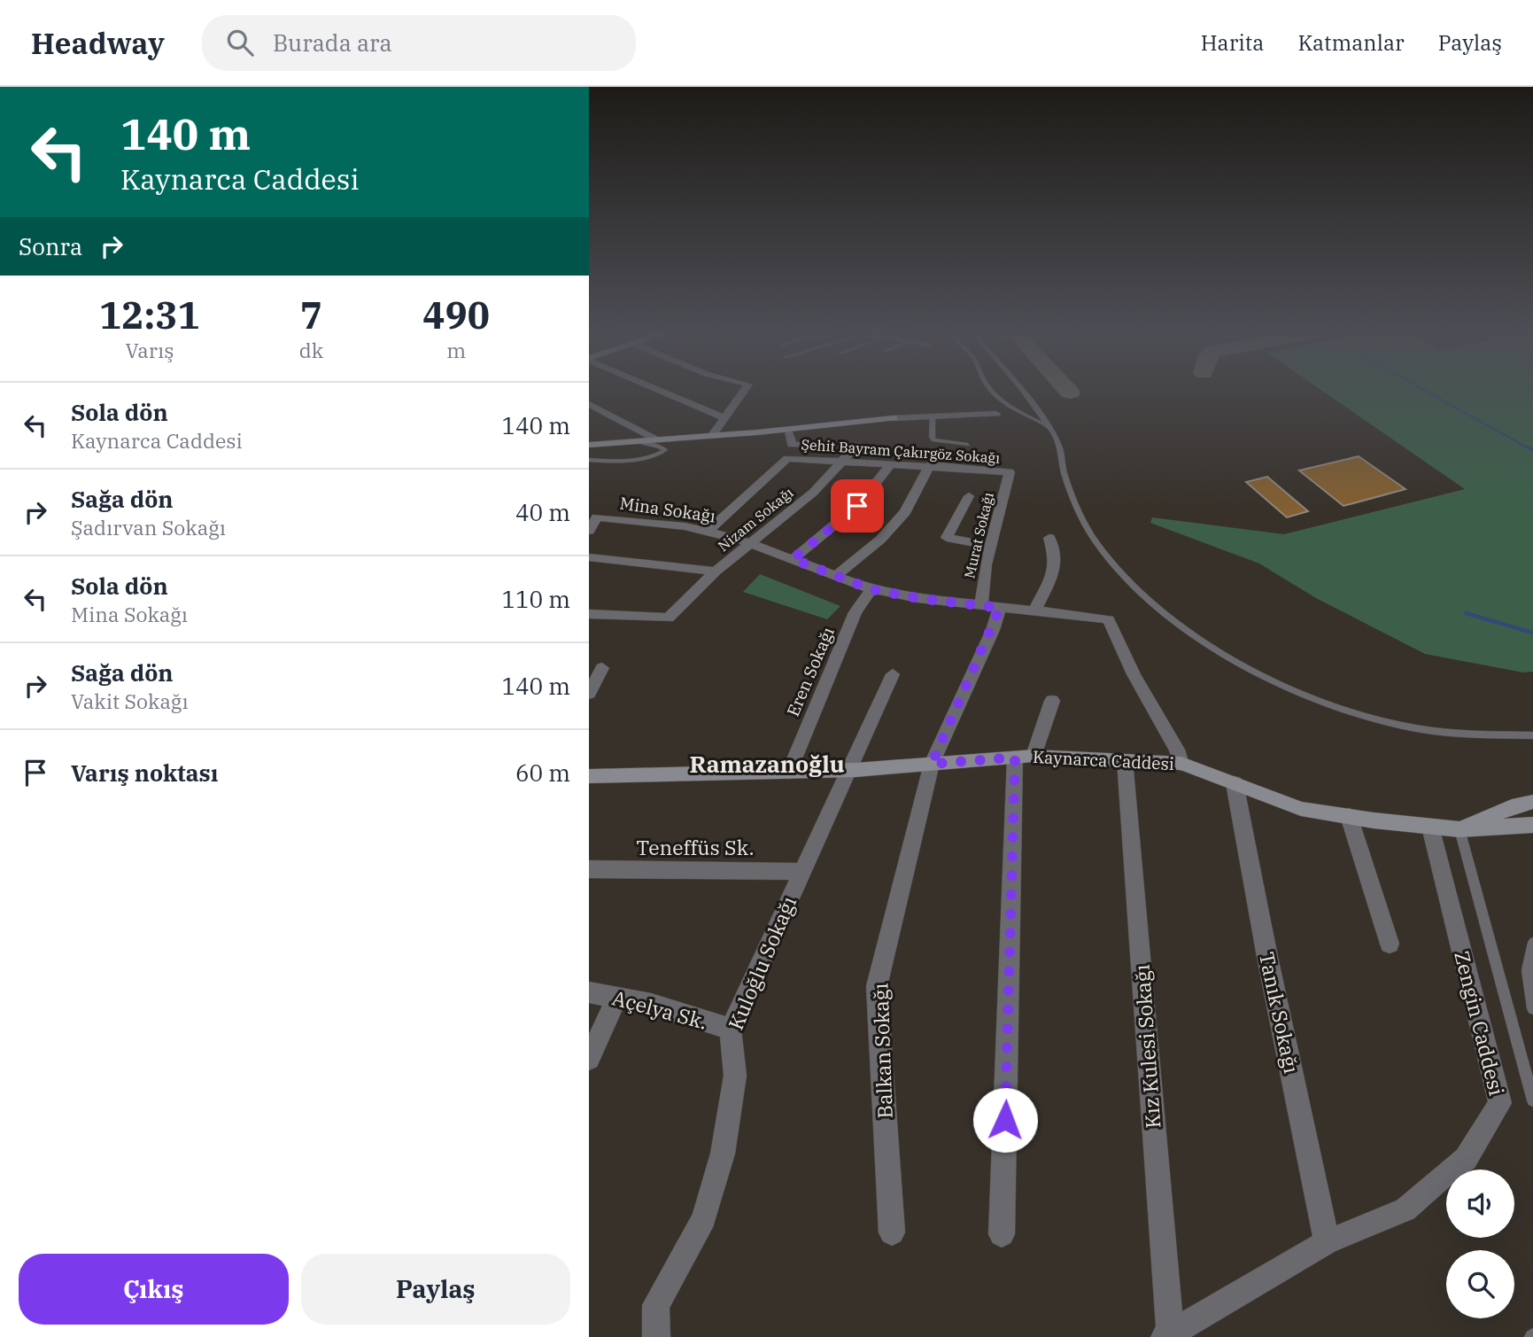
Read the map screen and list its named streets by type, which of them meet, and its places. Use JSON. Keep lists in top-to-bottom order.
{
  "streets": {
    "main road": ["Kaynarca Caddesi"],
    "street": [
      "Şehit Bayram Çakırgöz Sokağı",
      "Mina Sokağı",
      "Nizam Sokağı",
      "Murat Sokağı",
      "Eren Sokağı",
      "Teneffüs Sk.",
      "Kuloğlu Sokağı",
      "Açelya Sk.",
      "Tanık Sokağı",
      "Zengin Caddesi",
      "Kız Kulesi Sokağı",
      "Balkan Sokağı"
    ]
  },
  "crossings": [
    ["Şehit Bayram Çakırgöz Sokağı", "Mina Sokağı"],
    ["Şehit Bayram Çakırgöz Sokağı", "Nizam Sokağı"],
    ["Şehit Bayram Çakırgöz Sokağı", "Murat Sokağı"],
    ["Mina Sokağı", "Nizam Sokağı"],
    ["Mina Sokağı", "Murat Sokağı"],
    ["Mina Sokağı", "Eren Sokağı"],
    ["Mina Sokağı", "Kaynarca Caddesi"],
    ["Mina Sokağı", "Balkan Sokağı"],
    ["Eren Sokağı", "Kaynarca Caddesi"],
    ["Kaynarca Caddesi", "Kuloğlu Sokağı"],
    ["Kaynarca Caddesi", "Tanık Sokağı"],
    ["Kaynarca Caddesi", "Zengin Caddesi"],
    ["Kaynarca Caddesi", "Kız Kulesi Sokağı"],
    ["Kaynarca Caddesi", "Balkan Sokağı"],
    ["Teneffüs Sk.", "Kuloğlu Sokağı"],
    ["Kuloğlu Sokağı", "Açelya Sk."],
    ["Tanık Sokağı", "Zengin Caddesi"],
    ["Zengin Caddesi", "Kız Kulesi Sokağı"]
  ],
  "districts": ["Ramazanoğlu"],
  "page": {
    "header": "Headway",
    "search": "Burada ara",
    "nav": ["Harita", "Katmanlar", "Paylaş"],
    "turn": ["140 m", "Kaynarca Caddesi"],
    "then": "Sonra",
    "eta": [
      "12:31",
      "Varış",
      "7",
      "dk",
      "490",
      "m"
    ],
    "list": [
      {
        "name": "Sola dön",
        "note": "Kaynarca Caddesi",
        "value": "140 m"
      },
      {
        "name": "Sağa dön",
        "note": "Şadırvan Sokağı",
        "value": "40 m"
      },
      {
        "name": "Sola dön",
        "note": "Mina Sokağı",
        "value": "110 m"
      },
      {
        "name": "Sağa dön",
        "note": "Vakit Sokağı",
        "value": "140 m"
      },
      {
        "name": "Varış noktası",
        "value": "60 m"
      }
    ],
    "buttons": ["Çıkış", "Paylaş"]
  }
}
